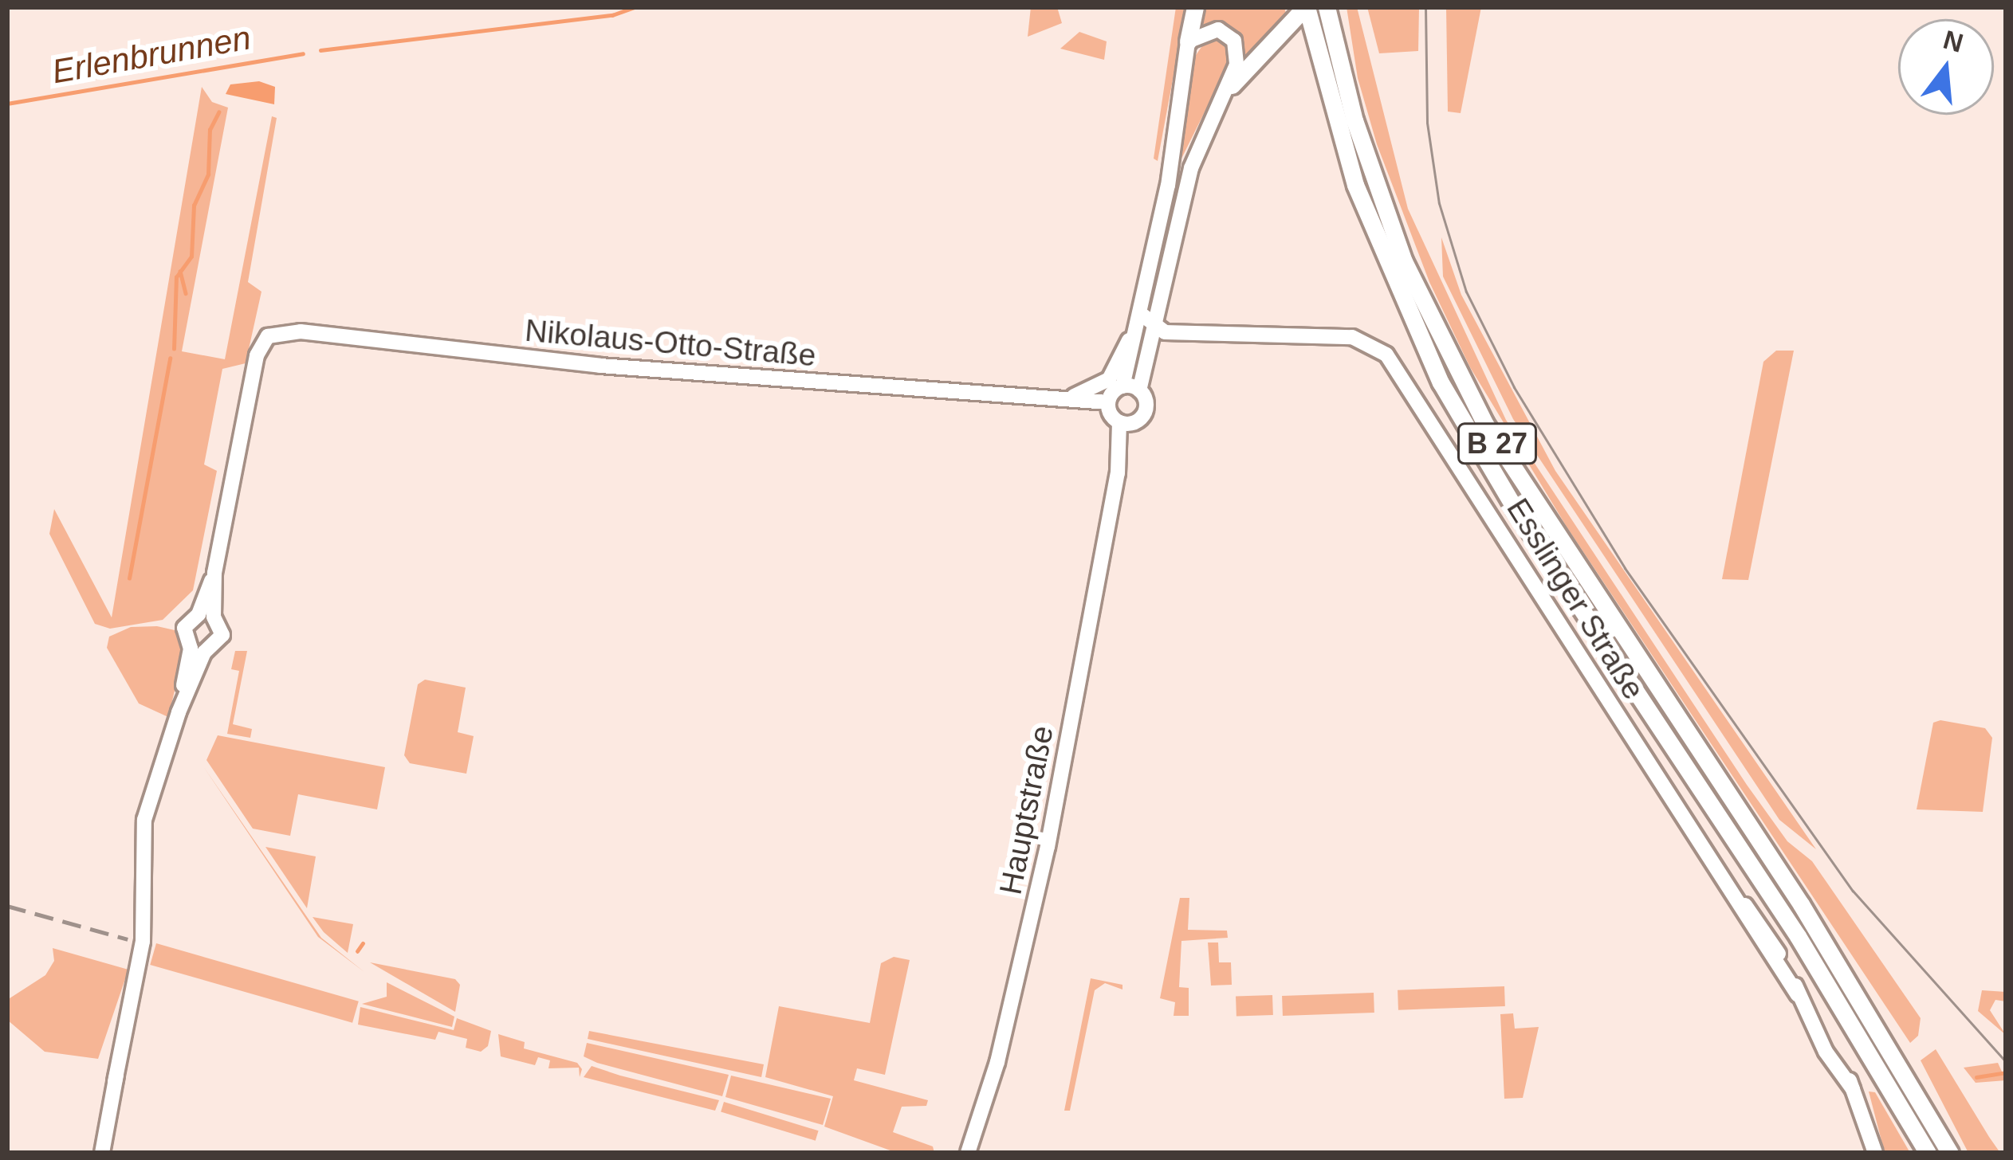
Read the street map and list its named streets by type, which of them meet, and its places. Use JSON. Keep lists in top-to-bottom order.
{
  "streets": {
    "highway": ["B 27"],
    "main road": ["Nikolaus-Otto-Straße", "Esslinger Straße", "Hauptstraße"]
  },
  "crossings": [
    ["Nikolaus-Otto-Straße", "Hauptstraße"]
  ],
  "water": ["Erlenbrunnen"],
  "north": "top"
}
